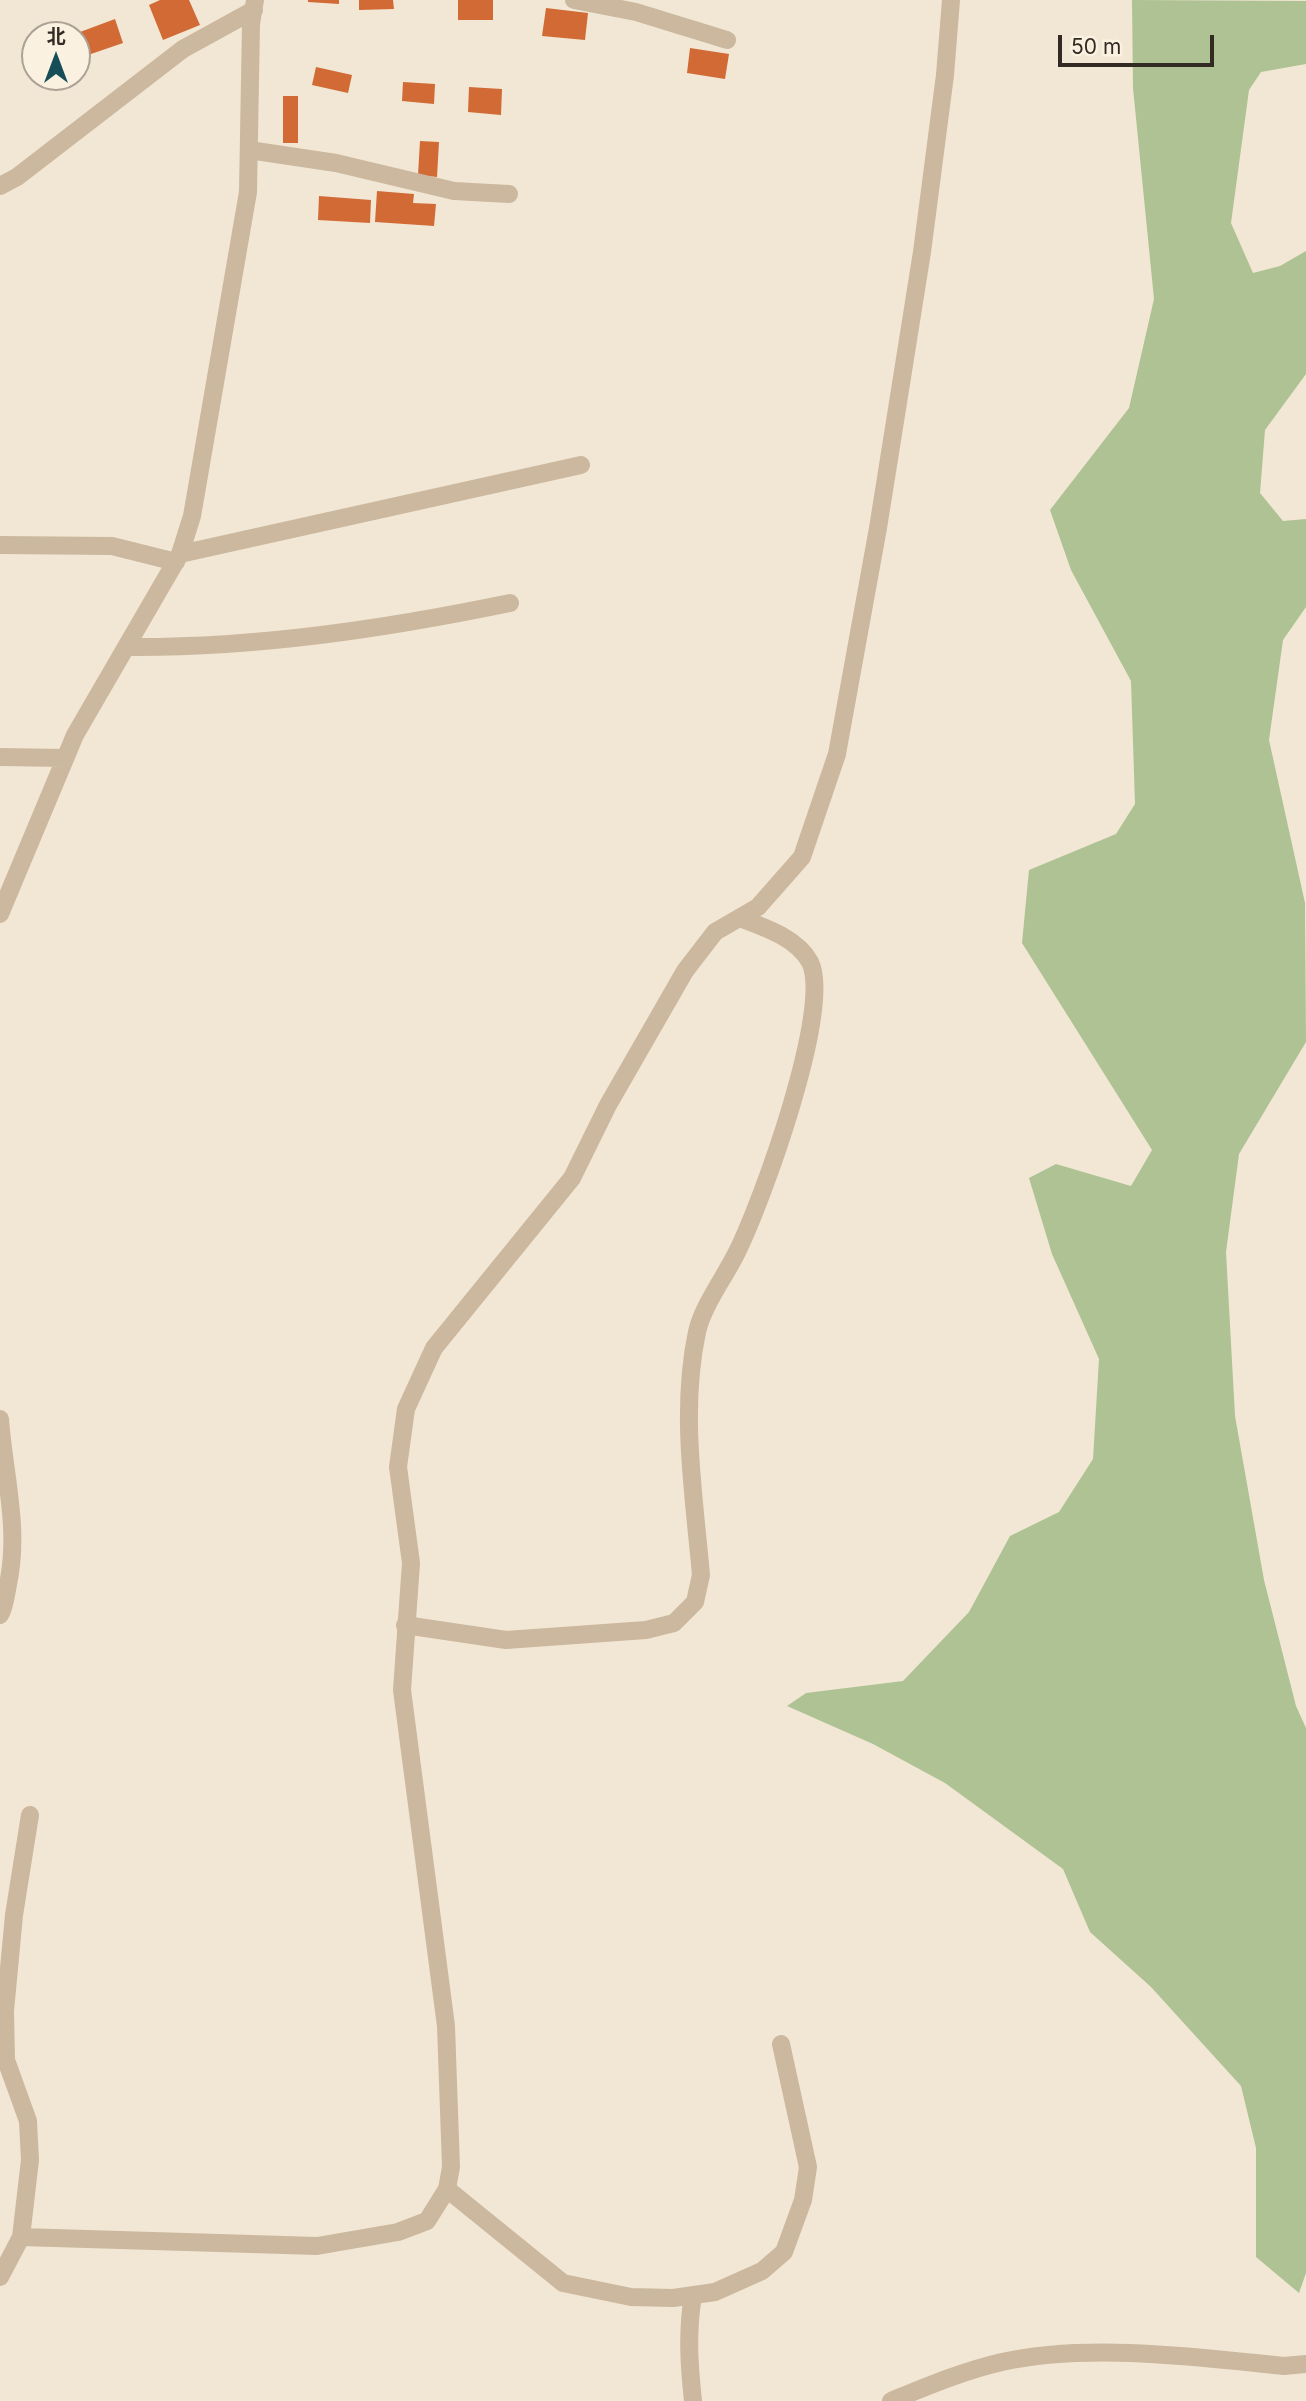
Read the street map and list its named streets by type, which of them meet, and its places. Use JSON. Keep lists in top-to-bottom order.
{
  "scale_bar": "50 m",
  "north": "top"
}
